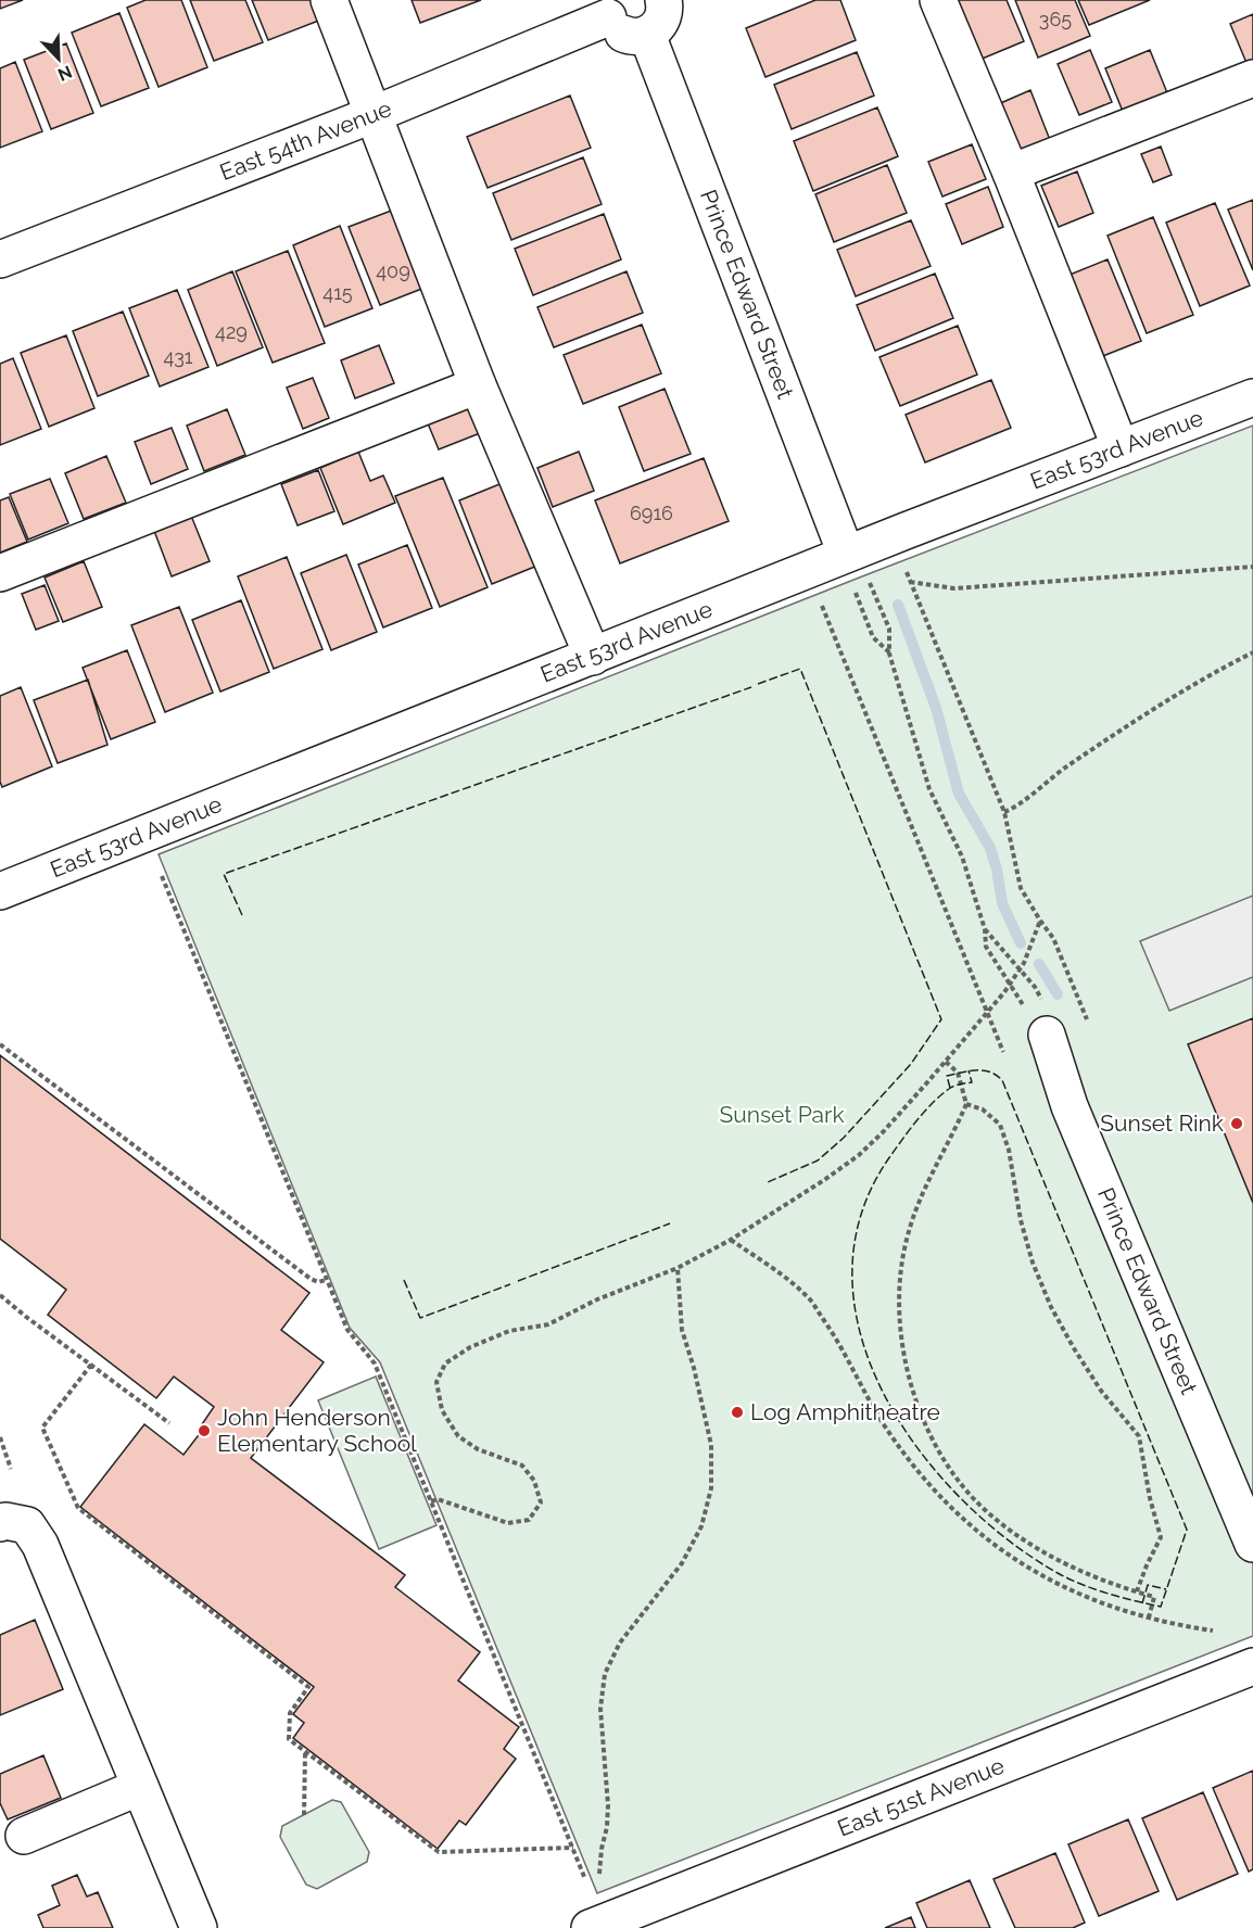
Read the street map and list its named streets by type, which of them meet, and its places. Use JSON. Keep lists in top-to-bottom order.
{
  "streets": {
    "street": [
      "East 54th Avenue",
      "Prince Edward Street",
      "East 53rd Avenue",
      "East 51st Avenue"
    ]
  },
  "crossings": [
    ["Prince Edward Street", "East 53rd Avenue"]
  ],
  "parks": ["Sunset Park"],
  "places": ["Sunset Rink", "Log Amphitheatre", "John Henderson Elementary School"],
  "house_numbers": [
    "365",
    "409",
    "415",
    "429",
    "431",
    "6916"
  ],
  "north": "bottom right"
}
